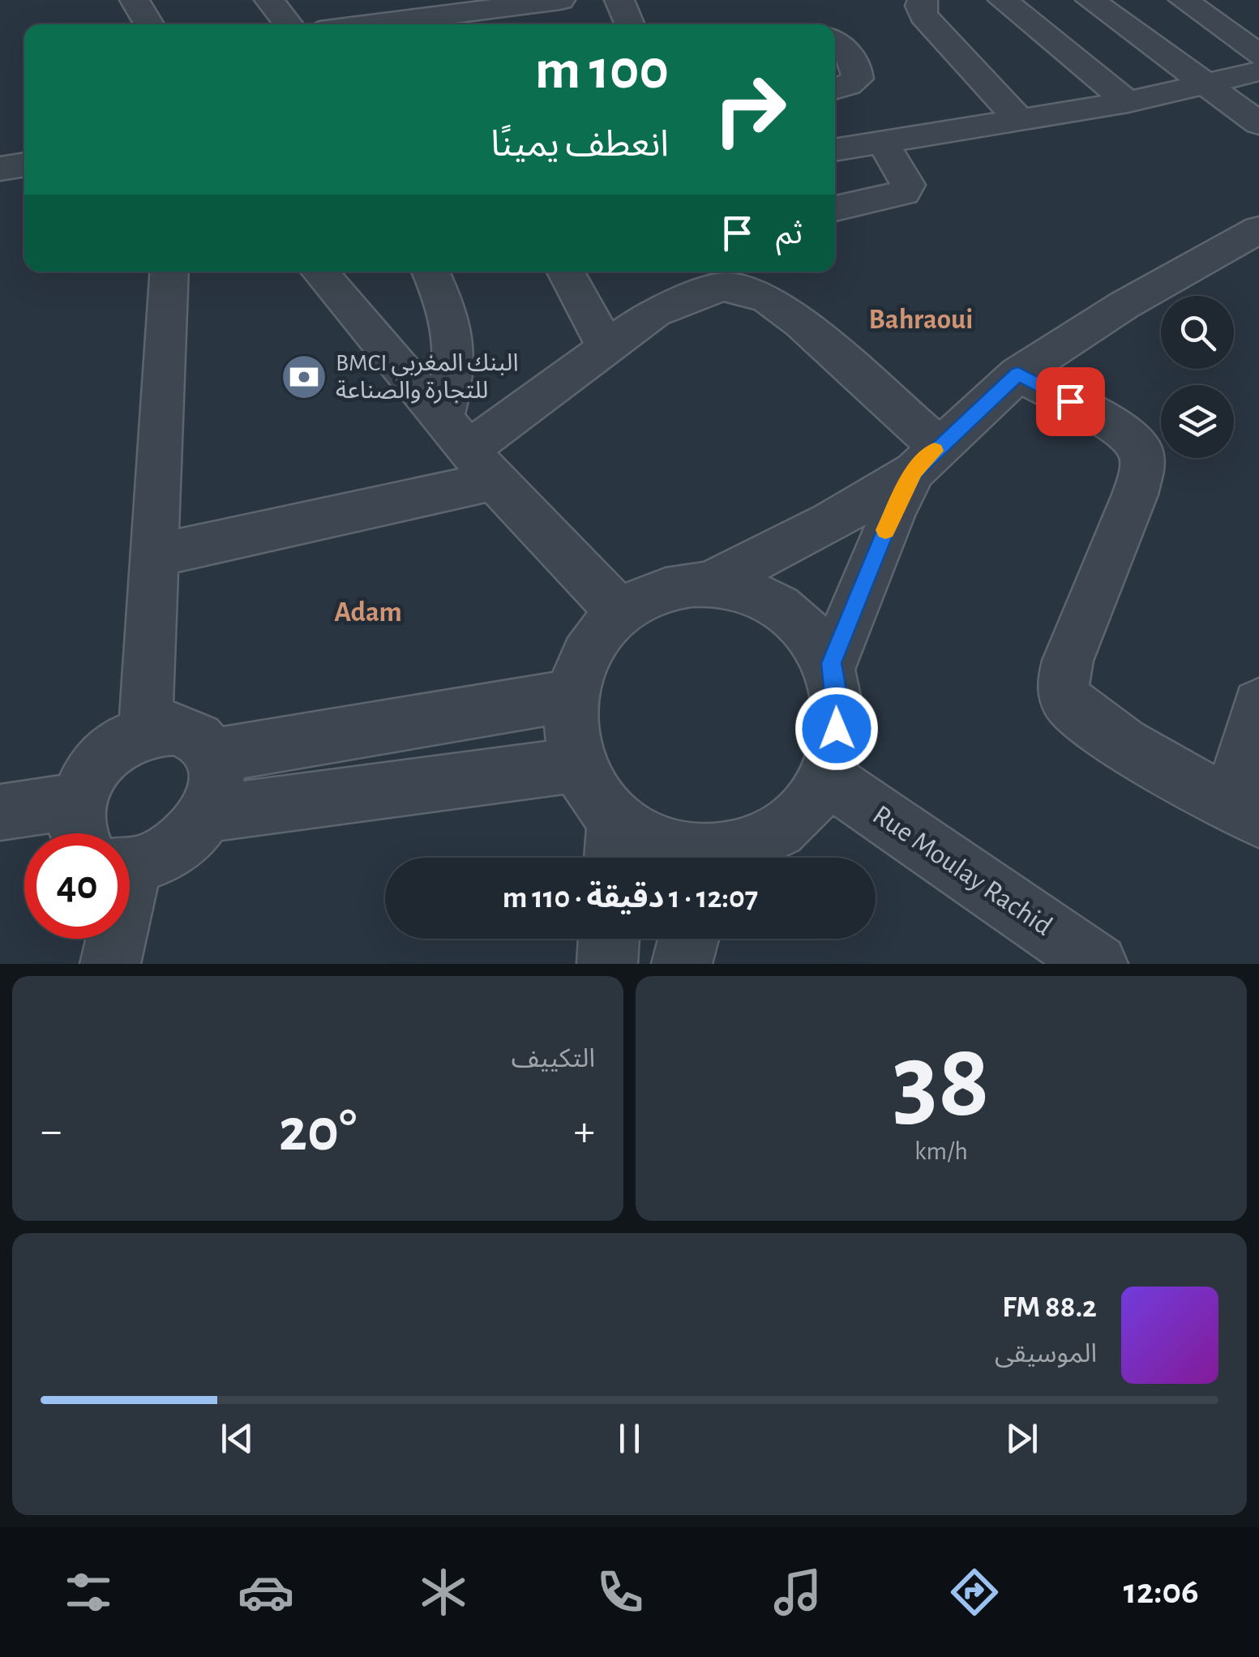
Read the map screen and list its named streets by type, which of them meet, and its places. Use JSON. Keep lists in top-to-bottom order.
{
  "streets": {
    "street": ["Rue Moulay Rachid"]
  },
  "districts": ["Bahraoui", "Adam"],
  "places": {
    "bank": ["BMCI البنك المغربي للتجارة والصناعة"]
  },
  "page": {
    "turn": ["100 m", "انعطف يمينًا"],
    "then": "ثم",
    "limit": "40",
    "trip": "12:07 · 1 دقيقة · 110 m",
    "tile": [
      ["38", "km/h"],
      "التكييف"
    ],
    "heat": ["−", "20°", "+"],
    "song": ["88.2 FM", "الموسيقى"],
    "tabs": "12:06"
  }
}
